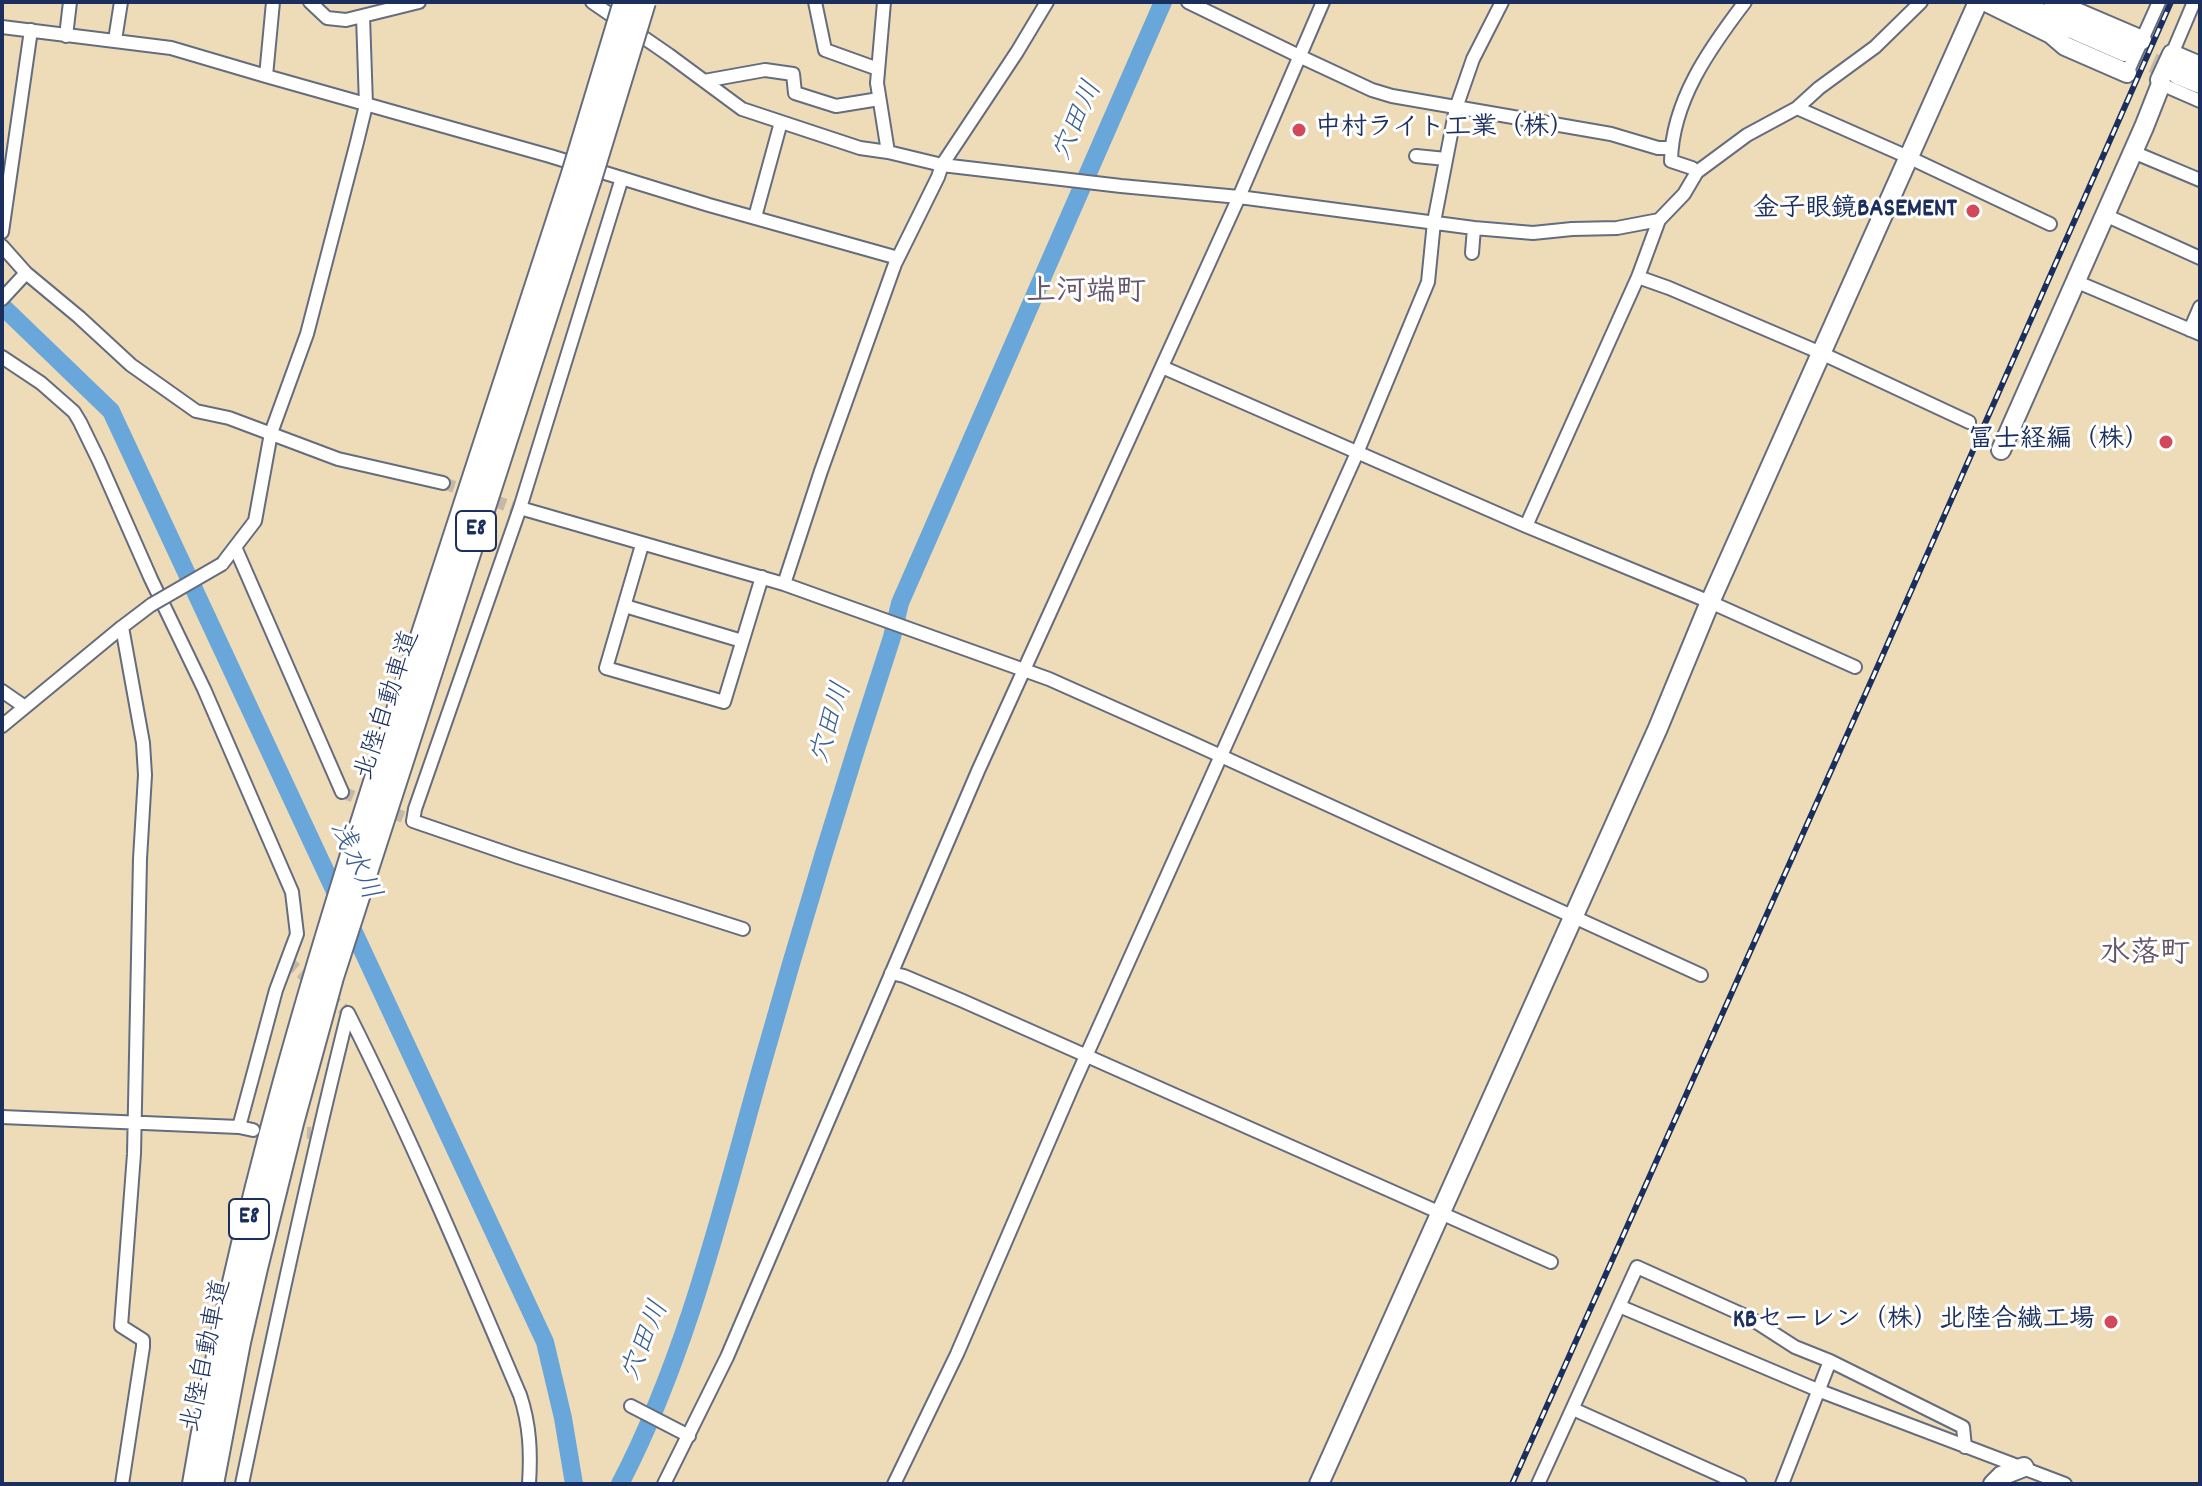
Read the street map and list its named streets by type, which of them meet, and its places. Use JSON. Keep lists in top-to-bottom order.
{
  "streets": {
    "highway": ["E8", "北陸自動車道"]
  },
  "districts": ["上河端町", "水落町"],
  "water": ["穴田川", "浅水川"],
  "places": [
    "中村ライト工業（株）",
    "金子眼鏡BASEMENT",
    "冨士経編（株）",
    "KBセーレン（株）北陸合繊工場"
  ]
}
